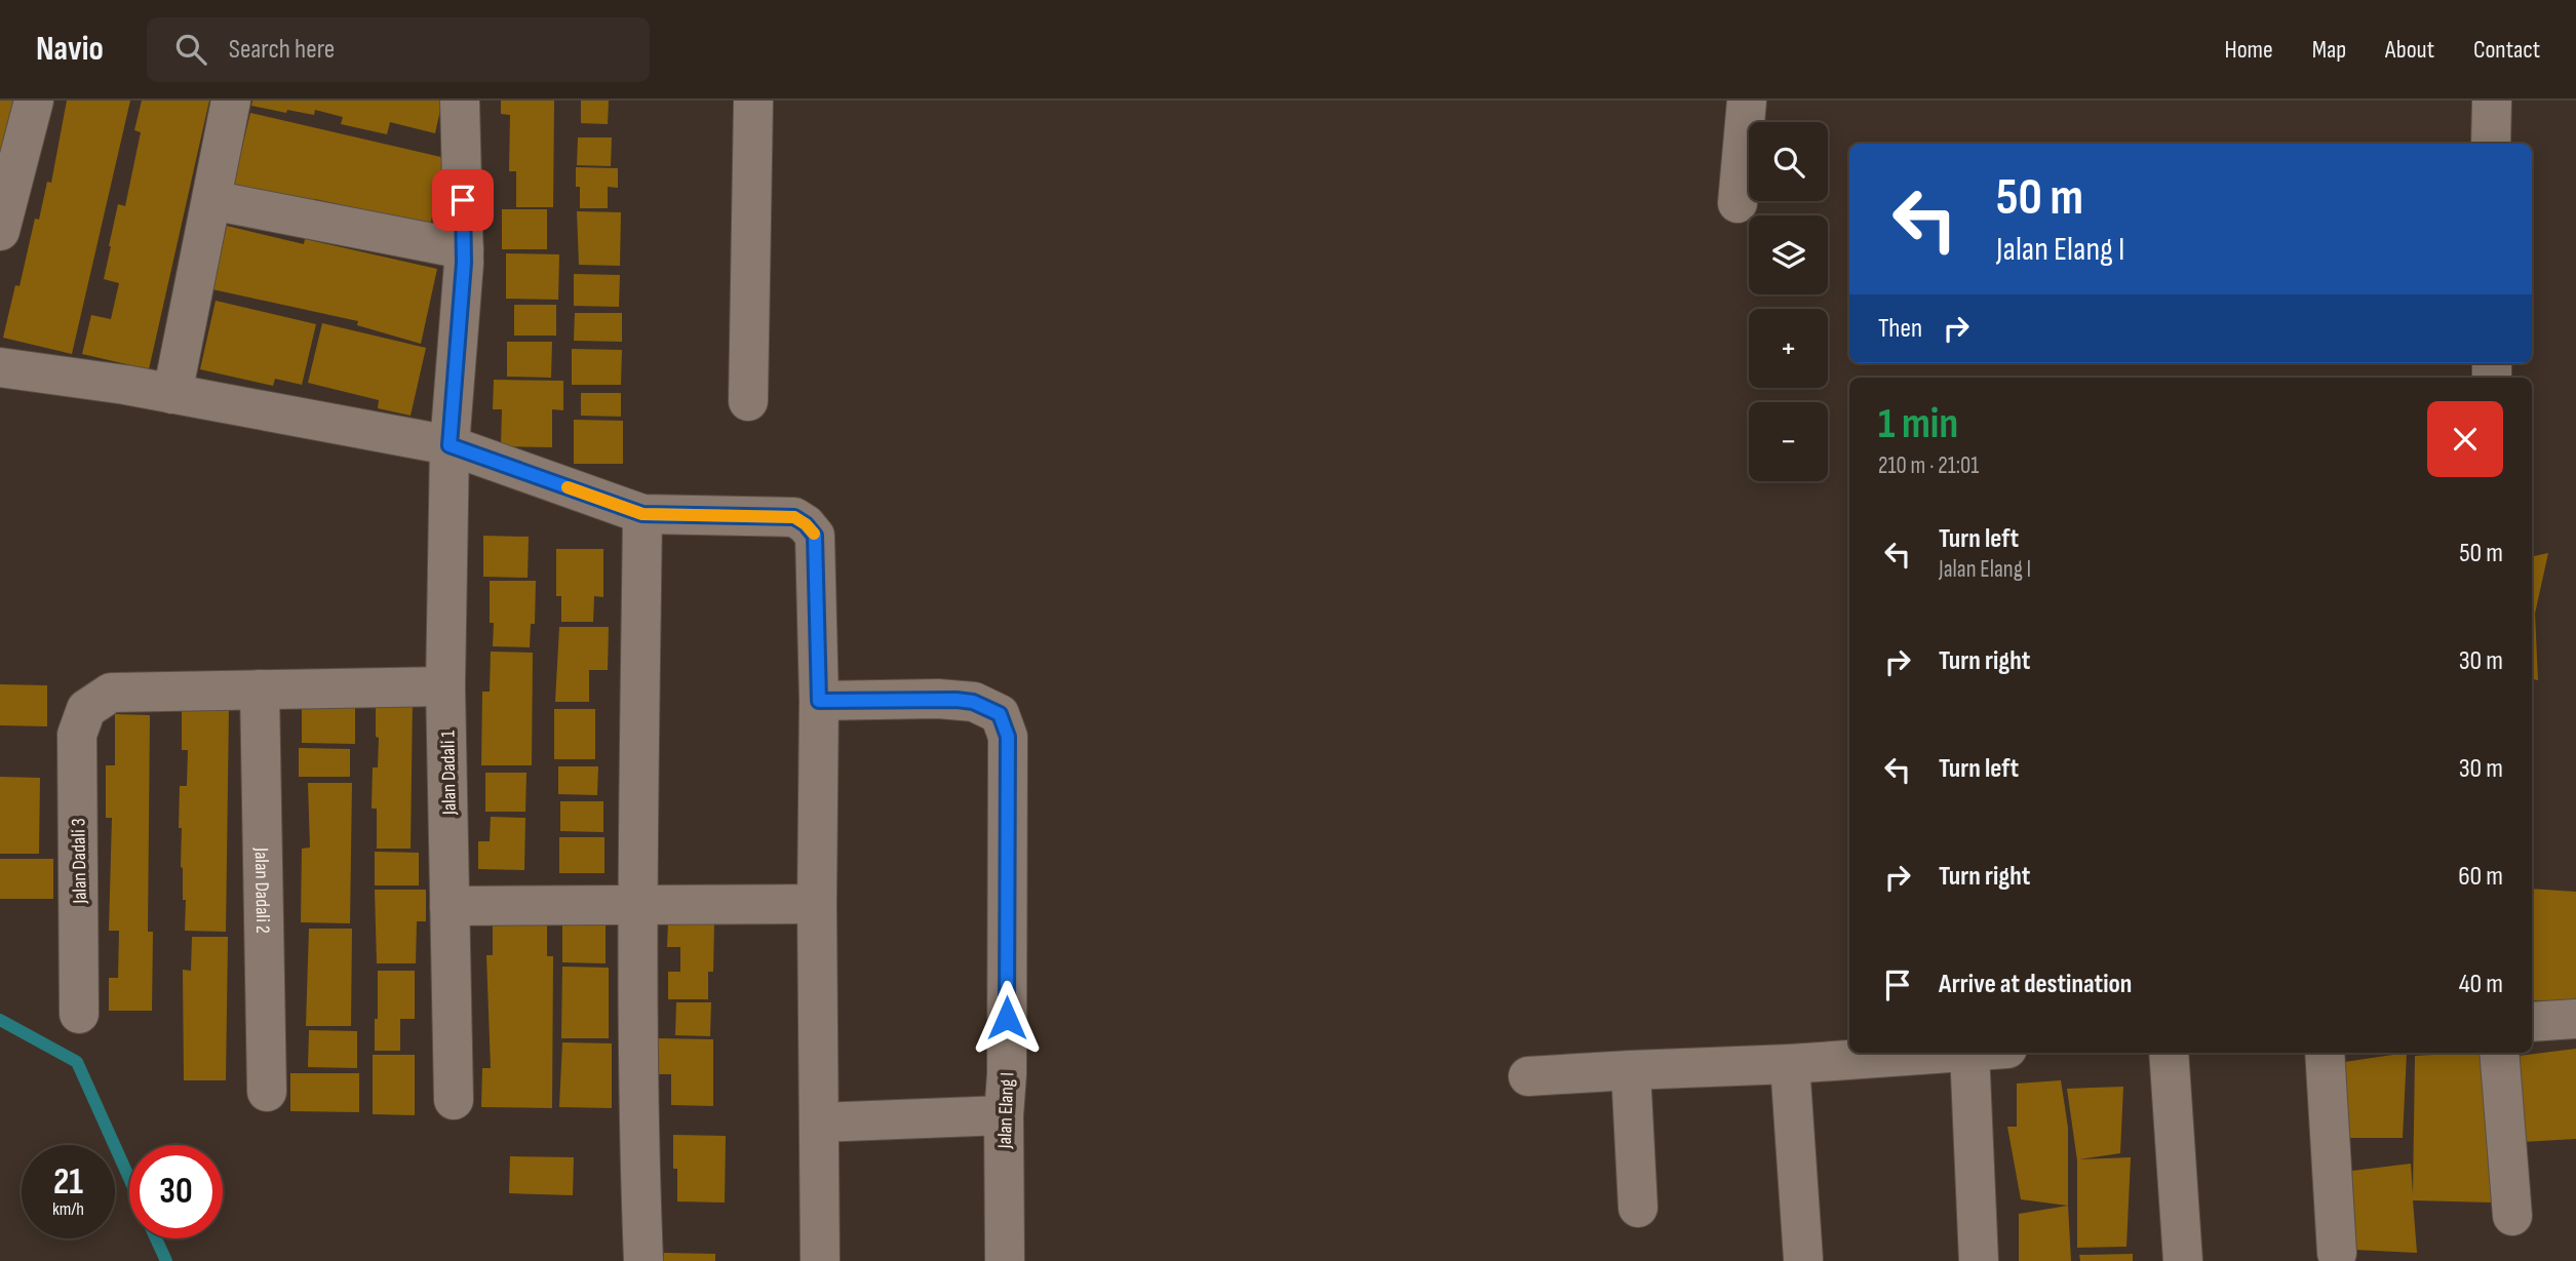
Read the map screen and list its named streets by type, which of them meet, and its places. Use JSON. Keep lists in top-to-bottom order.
{
  "streets": {
    "street": [
      "Jalan Dadali 1",
      "Jalan Dadali 3",
      "Jalan Dadali 2",
      "Jalan Elang I"
    ]
  },
  "crossings": [
    ["Jalan Dadali 3", "Jalan Dadali 2"]
  ],
  "page": {
    "header": "Navio",
    "search": "Search here",
    "nav": [
      "Home",
      "Map",
      "About",
      "Contact"
    ],
    "map_buttons": ["+", "−"],
    "turn": ["50 m", "Jalan Elang I"],
    "then": "Then",
    "heading": ["1 min", "210 m · 21:01"],
    "list": [
      {
        "name": "Turn left",
        "note": "Jalan Elang I",
        "value": "50 m"
      },
      {
        "name": "Turn right",
        "value": "30 m"
      },
      {
        "name": "Turn left",
        "value": "30 m"
      },
      {
        "name": "Turn right",
        "value": "60 m"
      },
      {
        "name": "Arrive at destination",
        "value": "40 m"
      }
    ],
    "speed": "21 km/h",
    "limit": "30"
  }
}
